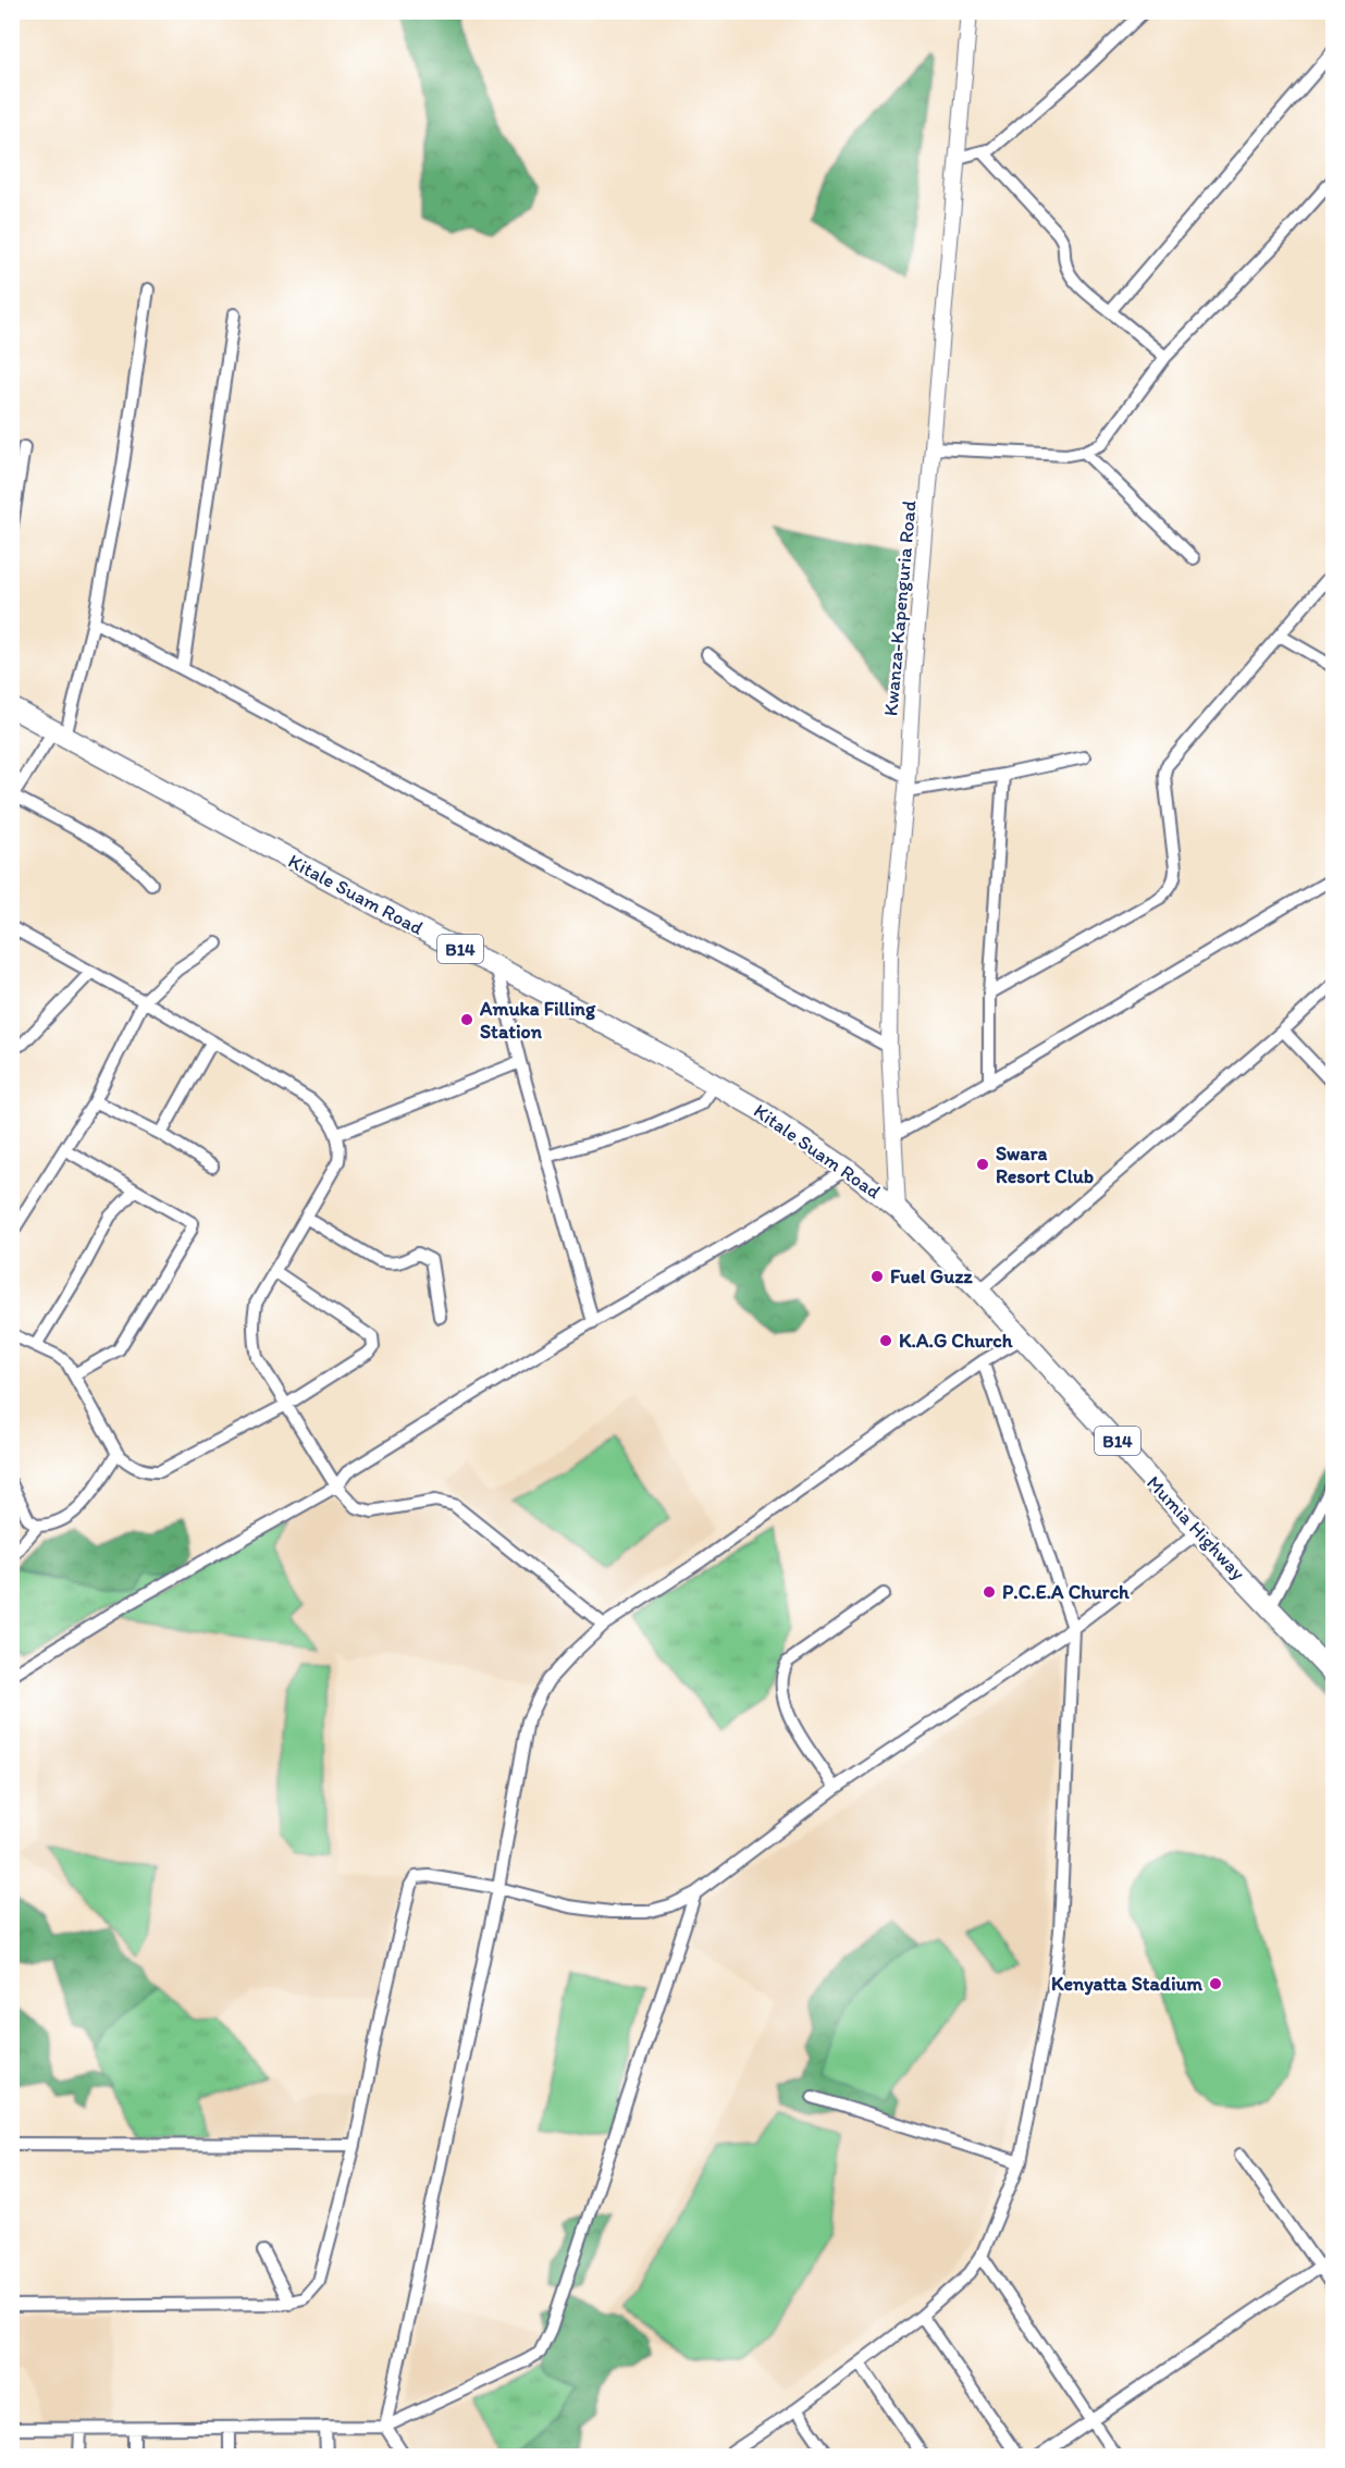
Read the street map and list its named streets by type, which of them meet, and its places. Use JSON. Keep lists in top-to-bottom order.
{
  "streets": {
    "highway": ["Kitale Suam Road", "B14", "Mumia Highway"],
    "street": ["Kwanza-Kapenguria Road"]
  },
  "crossings": [
    ["Kwanza-Kapenguria Road", "Kitale Suam Road"],
    ["Kwanza-Kapenguria Road", "Mumia Highway"],
    ["Kitale Suam Road", "Mumia Highway"]
  ],
  "places": [
    "Amuka Filling Station",
    "Swara Resort Club",
    "Fuel Guzz",
    "K.A.G Church",
    "P.C.E.A Church",
    "Kenyatta Stadium"
  ]
}
